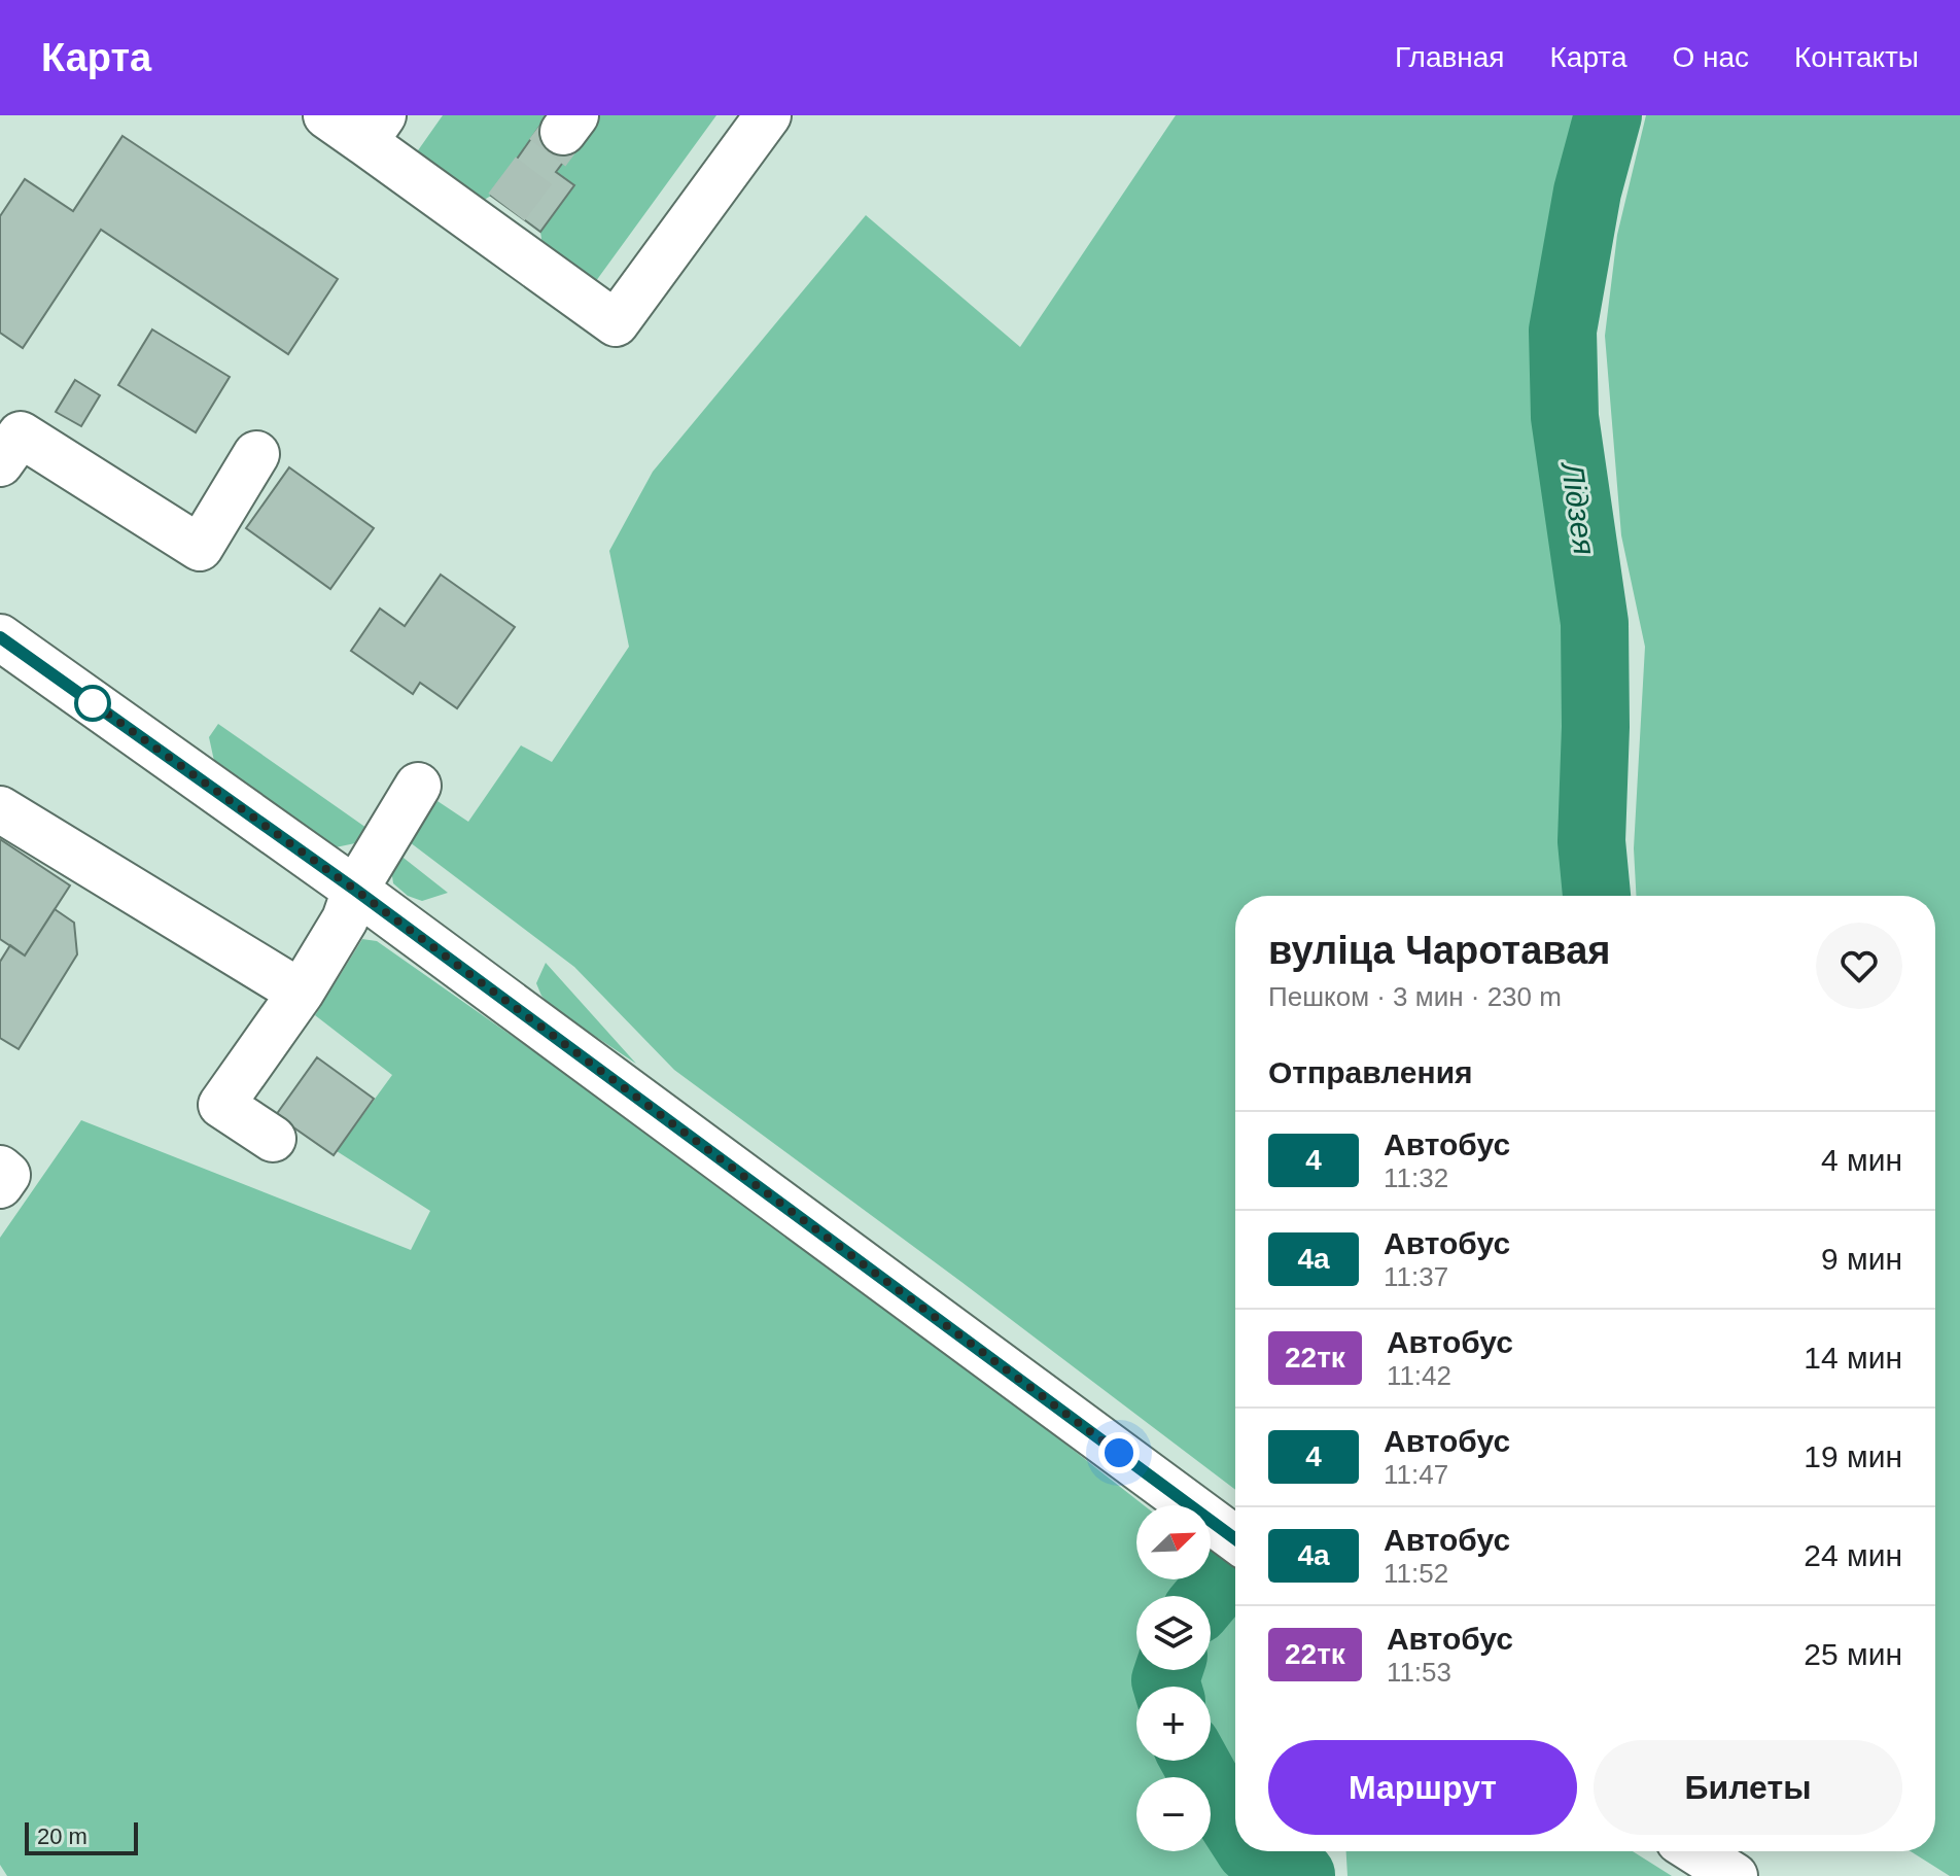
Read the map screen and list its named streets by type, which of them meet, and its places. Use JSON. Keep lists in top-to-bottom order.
{
  "water": ["Лідзея"],
  "lines": ["bus line 4"],
  "scale_bar": "20 m",
  "north": "top right",
  "page": {
    "header": "Карта",
    "nav": [
      "Главная",
      "Карта",
      "О нас",
      "Контакты"
    ],
    "heading": [
      ["вуліца Чаротавая", "Пешком · 3 мин · 230 m"],
      "Отправления"
    ],
    "list": [
      {
        "mark": "4",
        "name": "Автобус",
        "note": "11:32",
        "value": "4 мин"
      },
      {
        "mark": "4а",
        "name": "Автобус",
        "note": "11:37",
        "value": "9 мин"
      },
      {
        "mark": "22тк",
        "name": "Автобус",
        "note": "11:42",
        "value": "14 мин"
      },
      {
        "mark": "4",
        "name": "Автобус",
        "note": "11:47",
        "value": "19 мин"
      },
      {
        "mark": "4а",
        "name": "Автобус",
        "note": "11:52",
        "value": "24 мин"
      },
      {
        "mark": "22тк",
        "name": "Автобус",
        "note": "11:53",
        "value": "25 мин"
      }
    ],
    "map_buttons": ["+", "−"],
    "buttons": ["Маршрут", "Билеты"],
    "scale": "20 m"
  }
}
